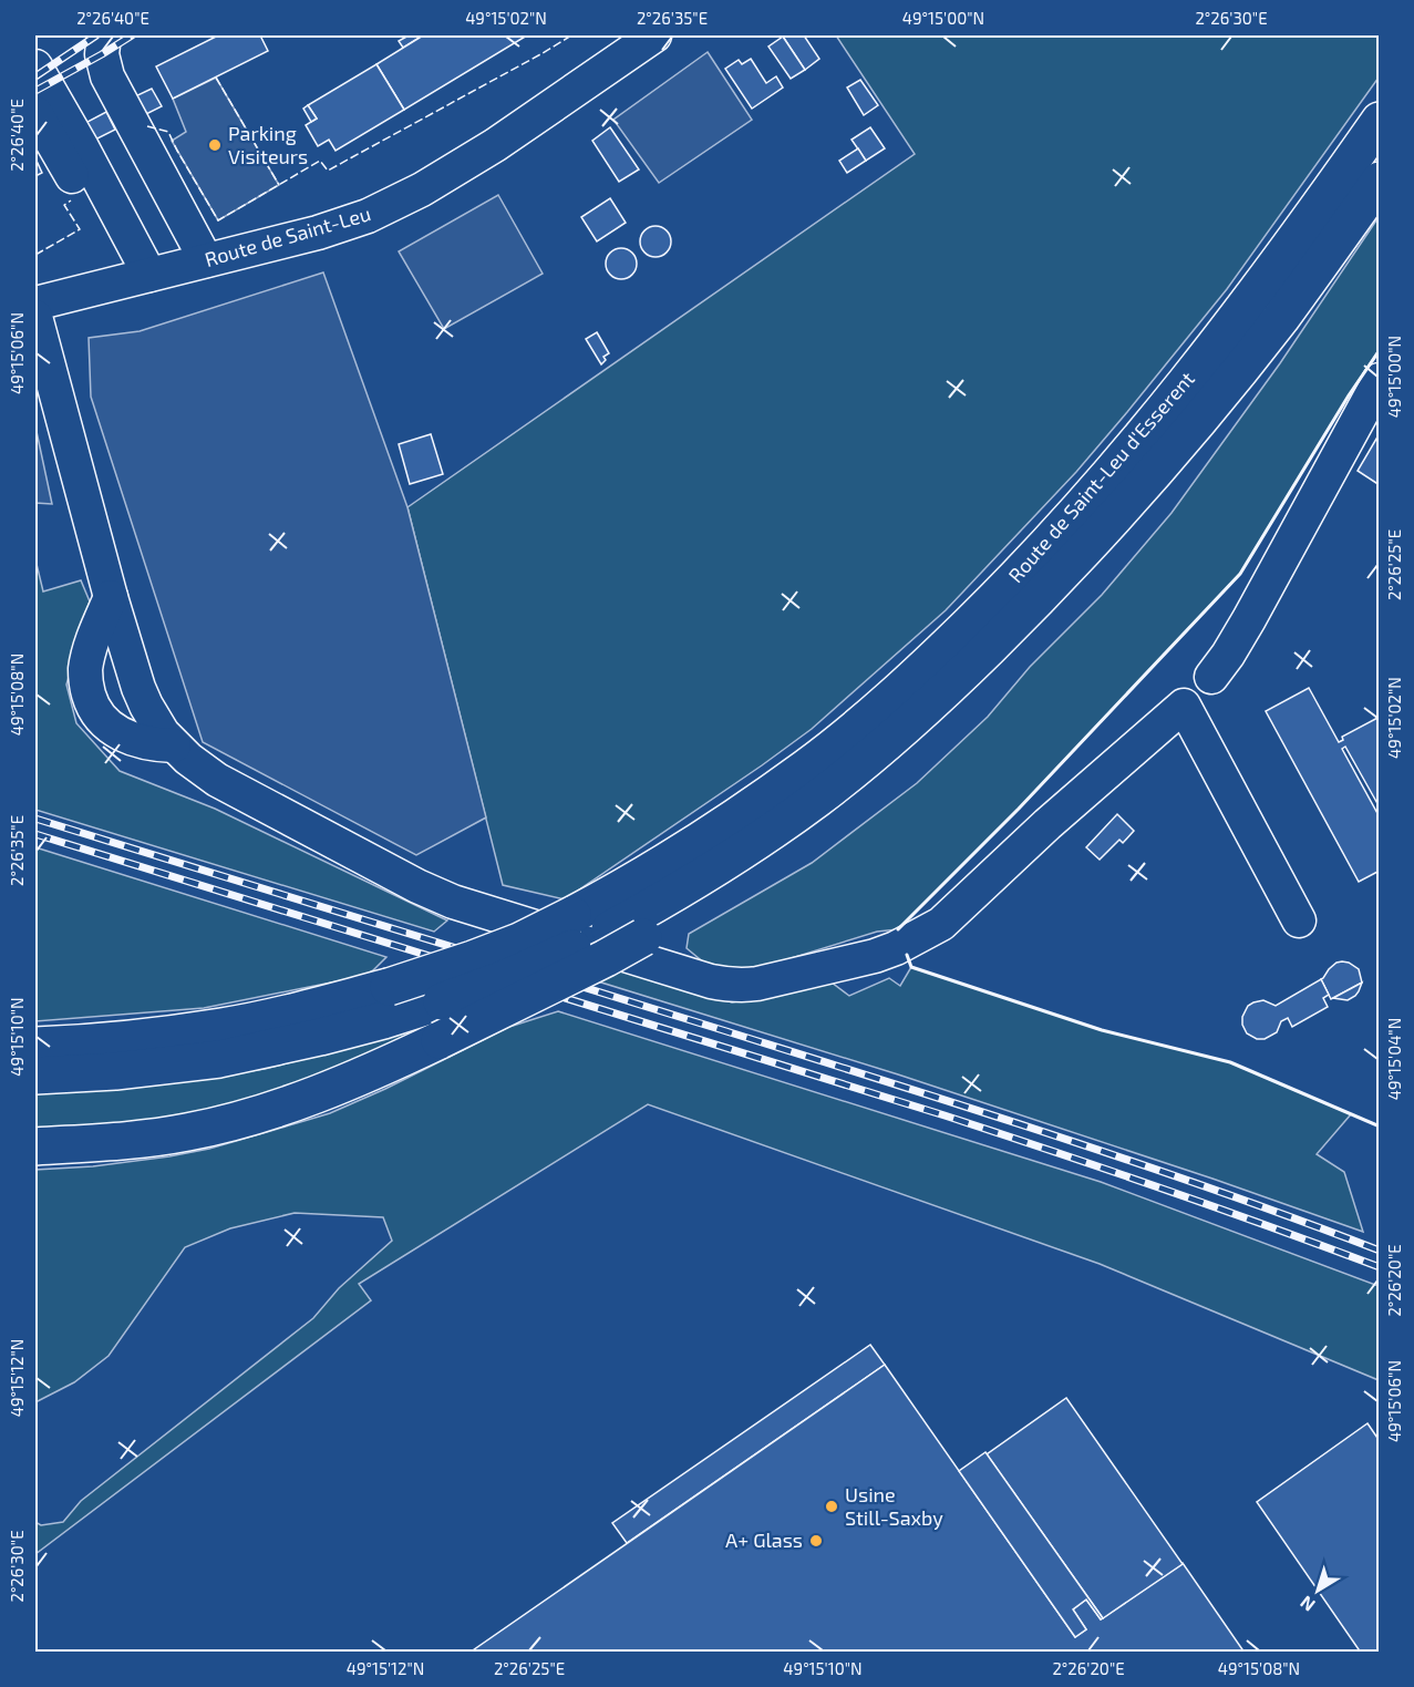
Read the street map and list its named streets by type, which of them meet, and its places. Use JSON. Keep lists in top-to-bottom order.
{
  "streets": {
    "main road": ["Route de Saint-Leu d'Esserent"],
    "street": ["Route de Saint-Leu"]
  },
  "places": ["Parking Visiteurs", "Usine Still-Saxby", "A+ Glass"],
  "north": "bottom left",
  "coordinates": [
    "2°26'40\"E",
    "49°15'02\"N",
    "2°26'35\"E",
    "49°15'00\"N",
    "2°26'30\"E",
    "49°15'06\"N",
    "2°26'25\"E",
    "49°15'08\"N",
    "49°15'10\"N",
    "49°15'04\"N",
    "2°26'20\"E",
    "49°15'12\"N"
  ]
}
